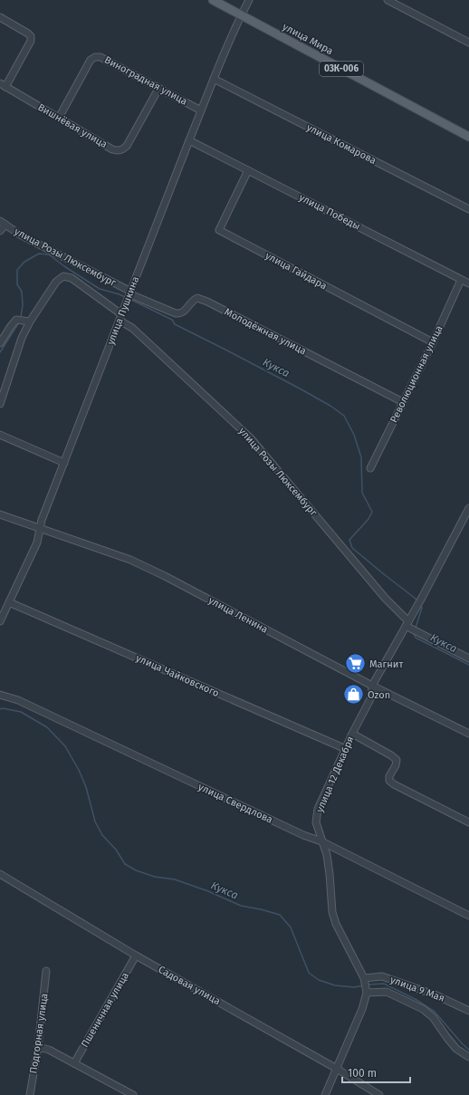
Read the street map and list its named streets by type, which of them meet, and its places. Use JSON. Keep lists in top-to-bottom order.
{
  "streets": {
    "main road": ["улица Мира", "03К-006"],
    "street": [
      "Виноградная улица",
      "Вишнёвая улица",
      "улица Комарова",
      "улица Победы",
      "улица Розы Люксембург",
      "улица Гайдара",
      "улица Пушкина",
      "Молодёжная улица",
      "Революционная улица",
      "улица Ленина",
      "улица Чайковского",
      "улица 12 Декабря",
      "улица Свердлова",
      "Садовая улица",
      "улица 9 Мая",
      "Пшеничная улица",
      "Подгорная улица"
    ]
  },
  "crossings": [
    ["улица Мира", "улица Пушкина"],
    ["Виноградная улица", "Вишнёвая улица"],
    ["Виноградная улица", "улица Пушкина"],
    ["улица Комарова", "улица Пушкина"],
    ["улица Победы", "улица Гайдара"],
    ["улица Победы", "улица Пушкина"],
    ["улица Победы", "Революционная улица"],
    ["улица Розы Люксембург", "улица Пушкина"],
    ["улица Розы Люксембург", "Молодёжная улица"],
    ["улица Розы Люксембург", "улица 12 Декабря"],
    ["улица Гайдара", "Революционная улица"],
    ["улица Пушкина", "Молодёжная улица"],
    ["улица Пушкина", "улица Ленина"],
    ["улица Пушкина", "улица Чайковского"],
    ["Молодёжная улица", "Революционная улица"],
    ["улица Ленина", "улица 12 Декабря"],
    ["улица Чайковского", "улица 12 Декабря"],
    ["улица 12 Декабря", "улица Свердлова"],
    ["улица 12 Декабря", "улица 9 Мая"],
    ["Садовая улица", "Пшеничная улица"]
  ],
  "water": ["Кукса"],
  "places": {
    "supermarket": ["Магнит"],
    "shop": ["Ozon"]
  },
  "scale_bar": "100 m"
}
